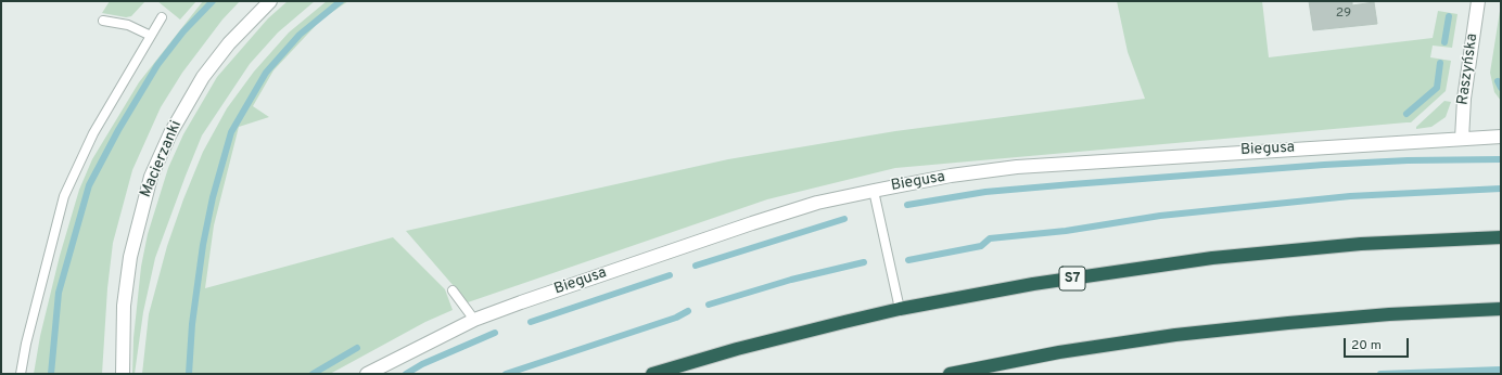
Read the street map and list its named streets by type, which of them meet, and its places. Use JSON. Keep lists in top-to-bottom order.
{
  "streets": {
    "highway": ["S7"],
    "street": ["Raszyńska", "Biegusa", "Macierzanki"]
  },
  "crossings": [
    ["Raszyńska", "Biegusa"]
  ],
  "house_numbers": ["29"],
  "scale_bar": "20 m"
}
